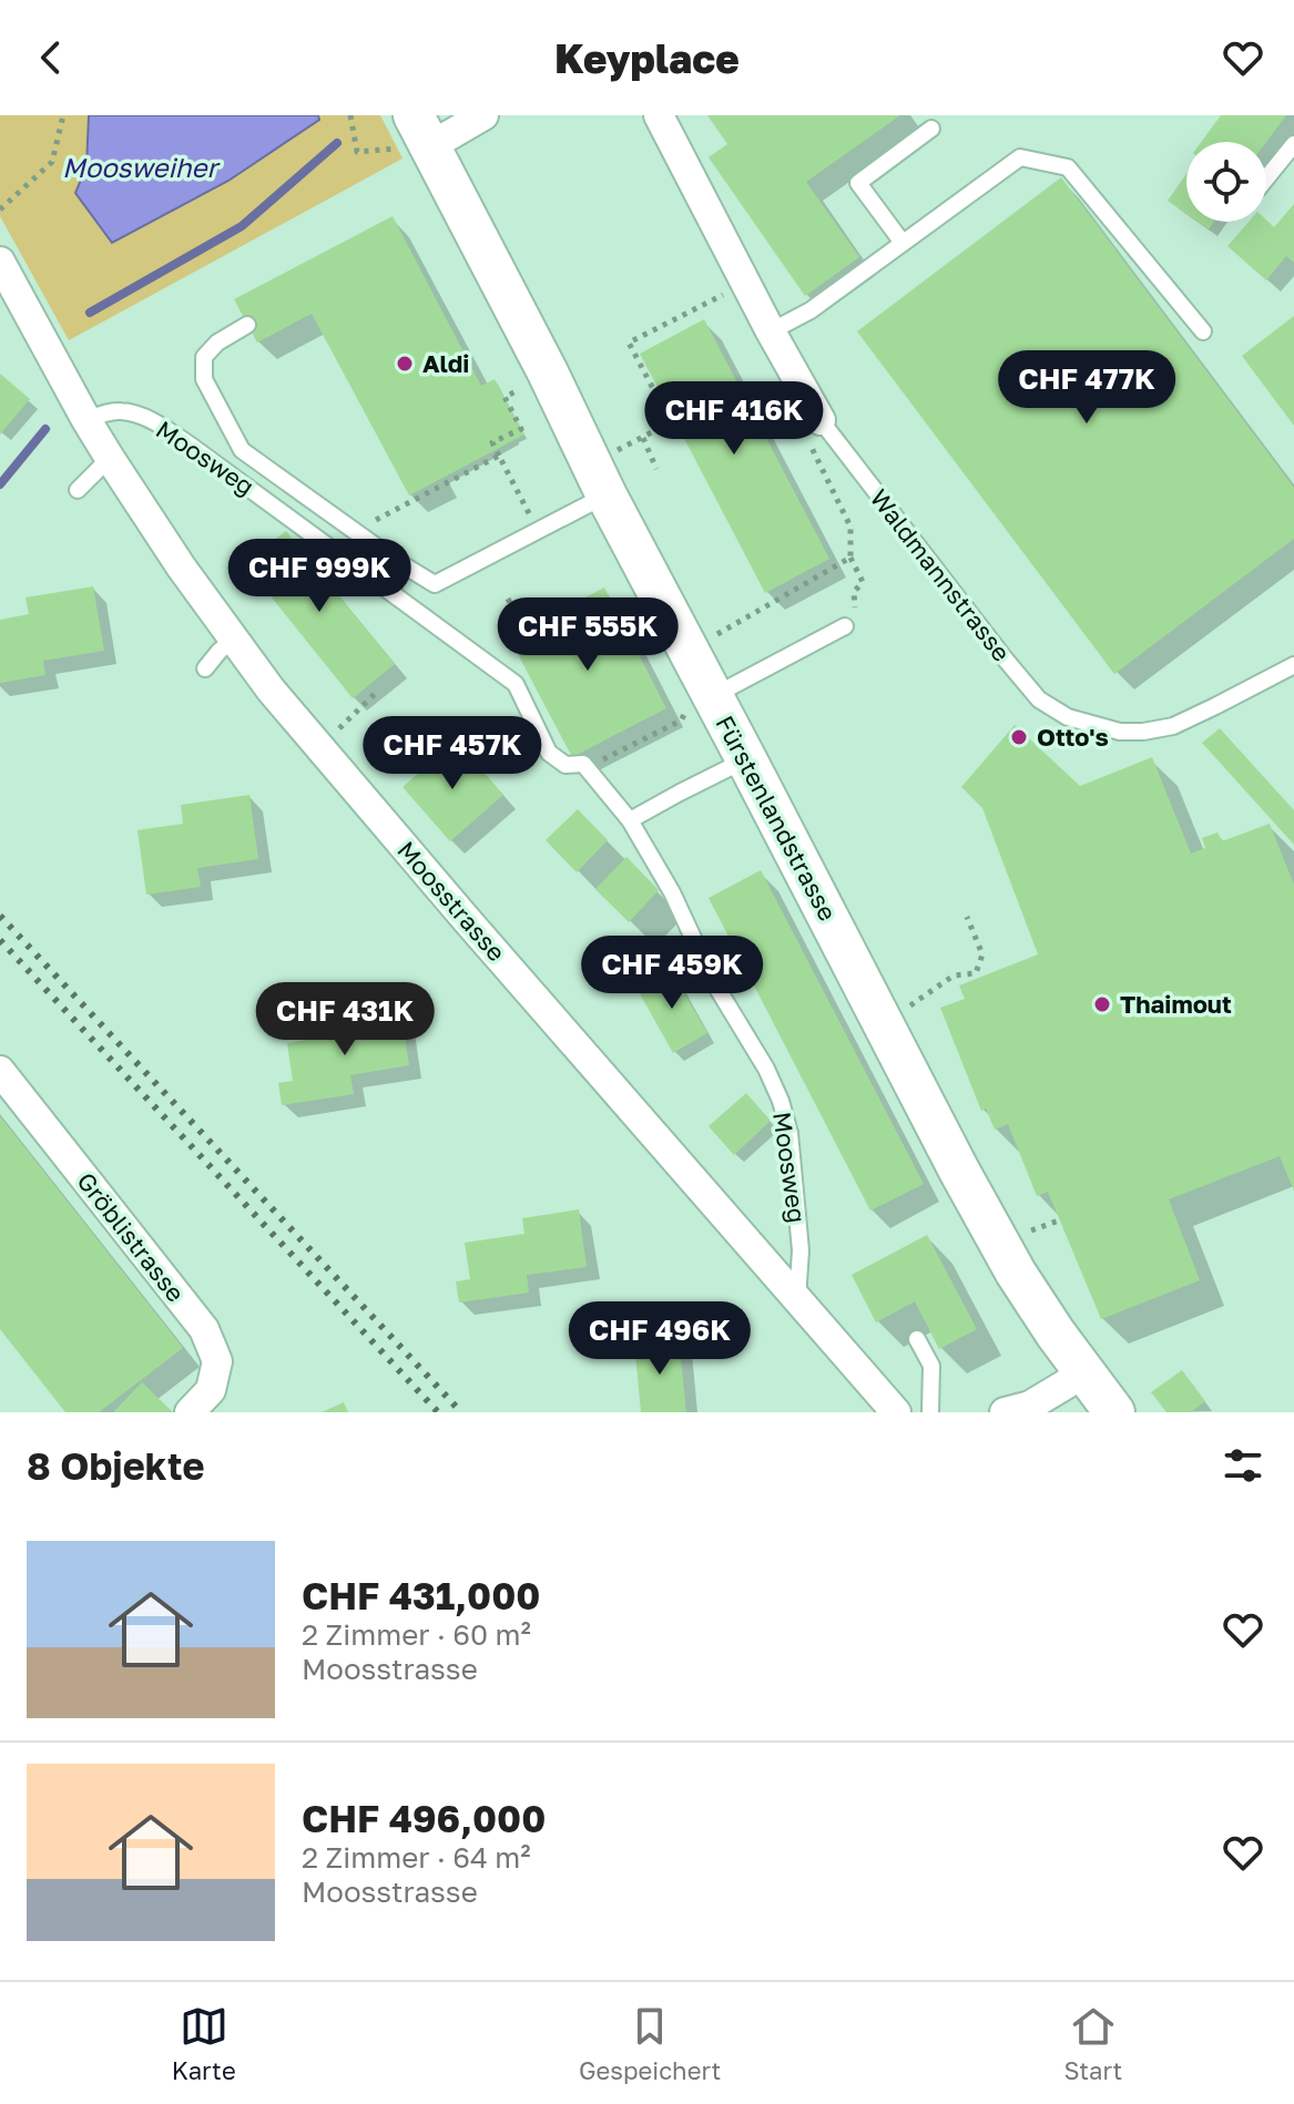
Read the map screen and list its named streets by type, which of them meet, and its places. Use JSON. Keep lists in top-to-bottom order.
{
  "streets": {
    "main road": ["Fürstenlandstrasse"],
    "street": ["Waldmannstrasse", "Moosstrasse", "Gröblistrasse"],
    "lane": ["Moosweg"]
  },
  "crossings": [
    ["Moosweg", "Moosstrasse"]
  ],
  "water": ["Moosweiher"],
  "places": ["Aldi", "Otto's", "Thaimout"],
  "page": {
    "header": "Keyplace",
    "price": [
      "CHF 477K",
      "CHF 416K",
      "CHF 999K",
      "CHF 555K",
      "CHF 457K",
      "CHF 459K",
      "CHF 431K",
      "CHF 496K"
    ],
    "heading": "8 Objekte",
    "list": [
      {
        "name": "CHF 431,000",
        "note": "2 Zimmer · 60 m² · Moosstrasse"
      },
      {
        "name": "CHF 496,000",
        "note": "2 Zimmer · 64 m² · Moosstrasse"
      }
    ],
    "tabs": ["Karte", "Gespeichert", "Start"]
  }
}
